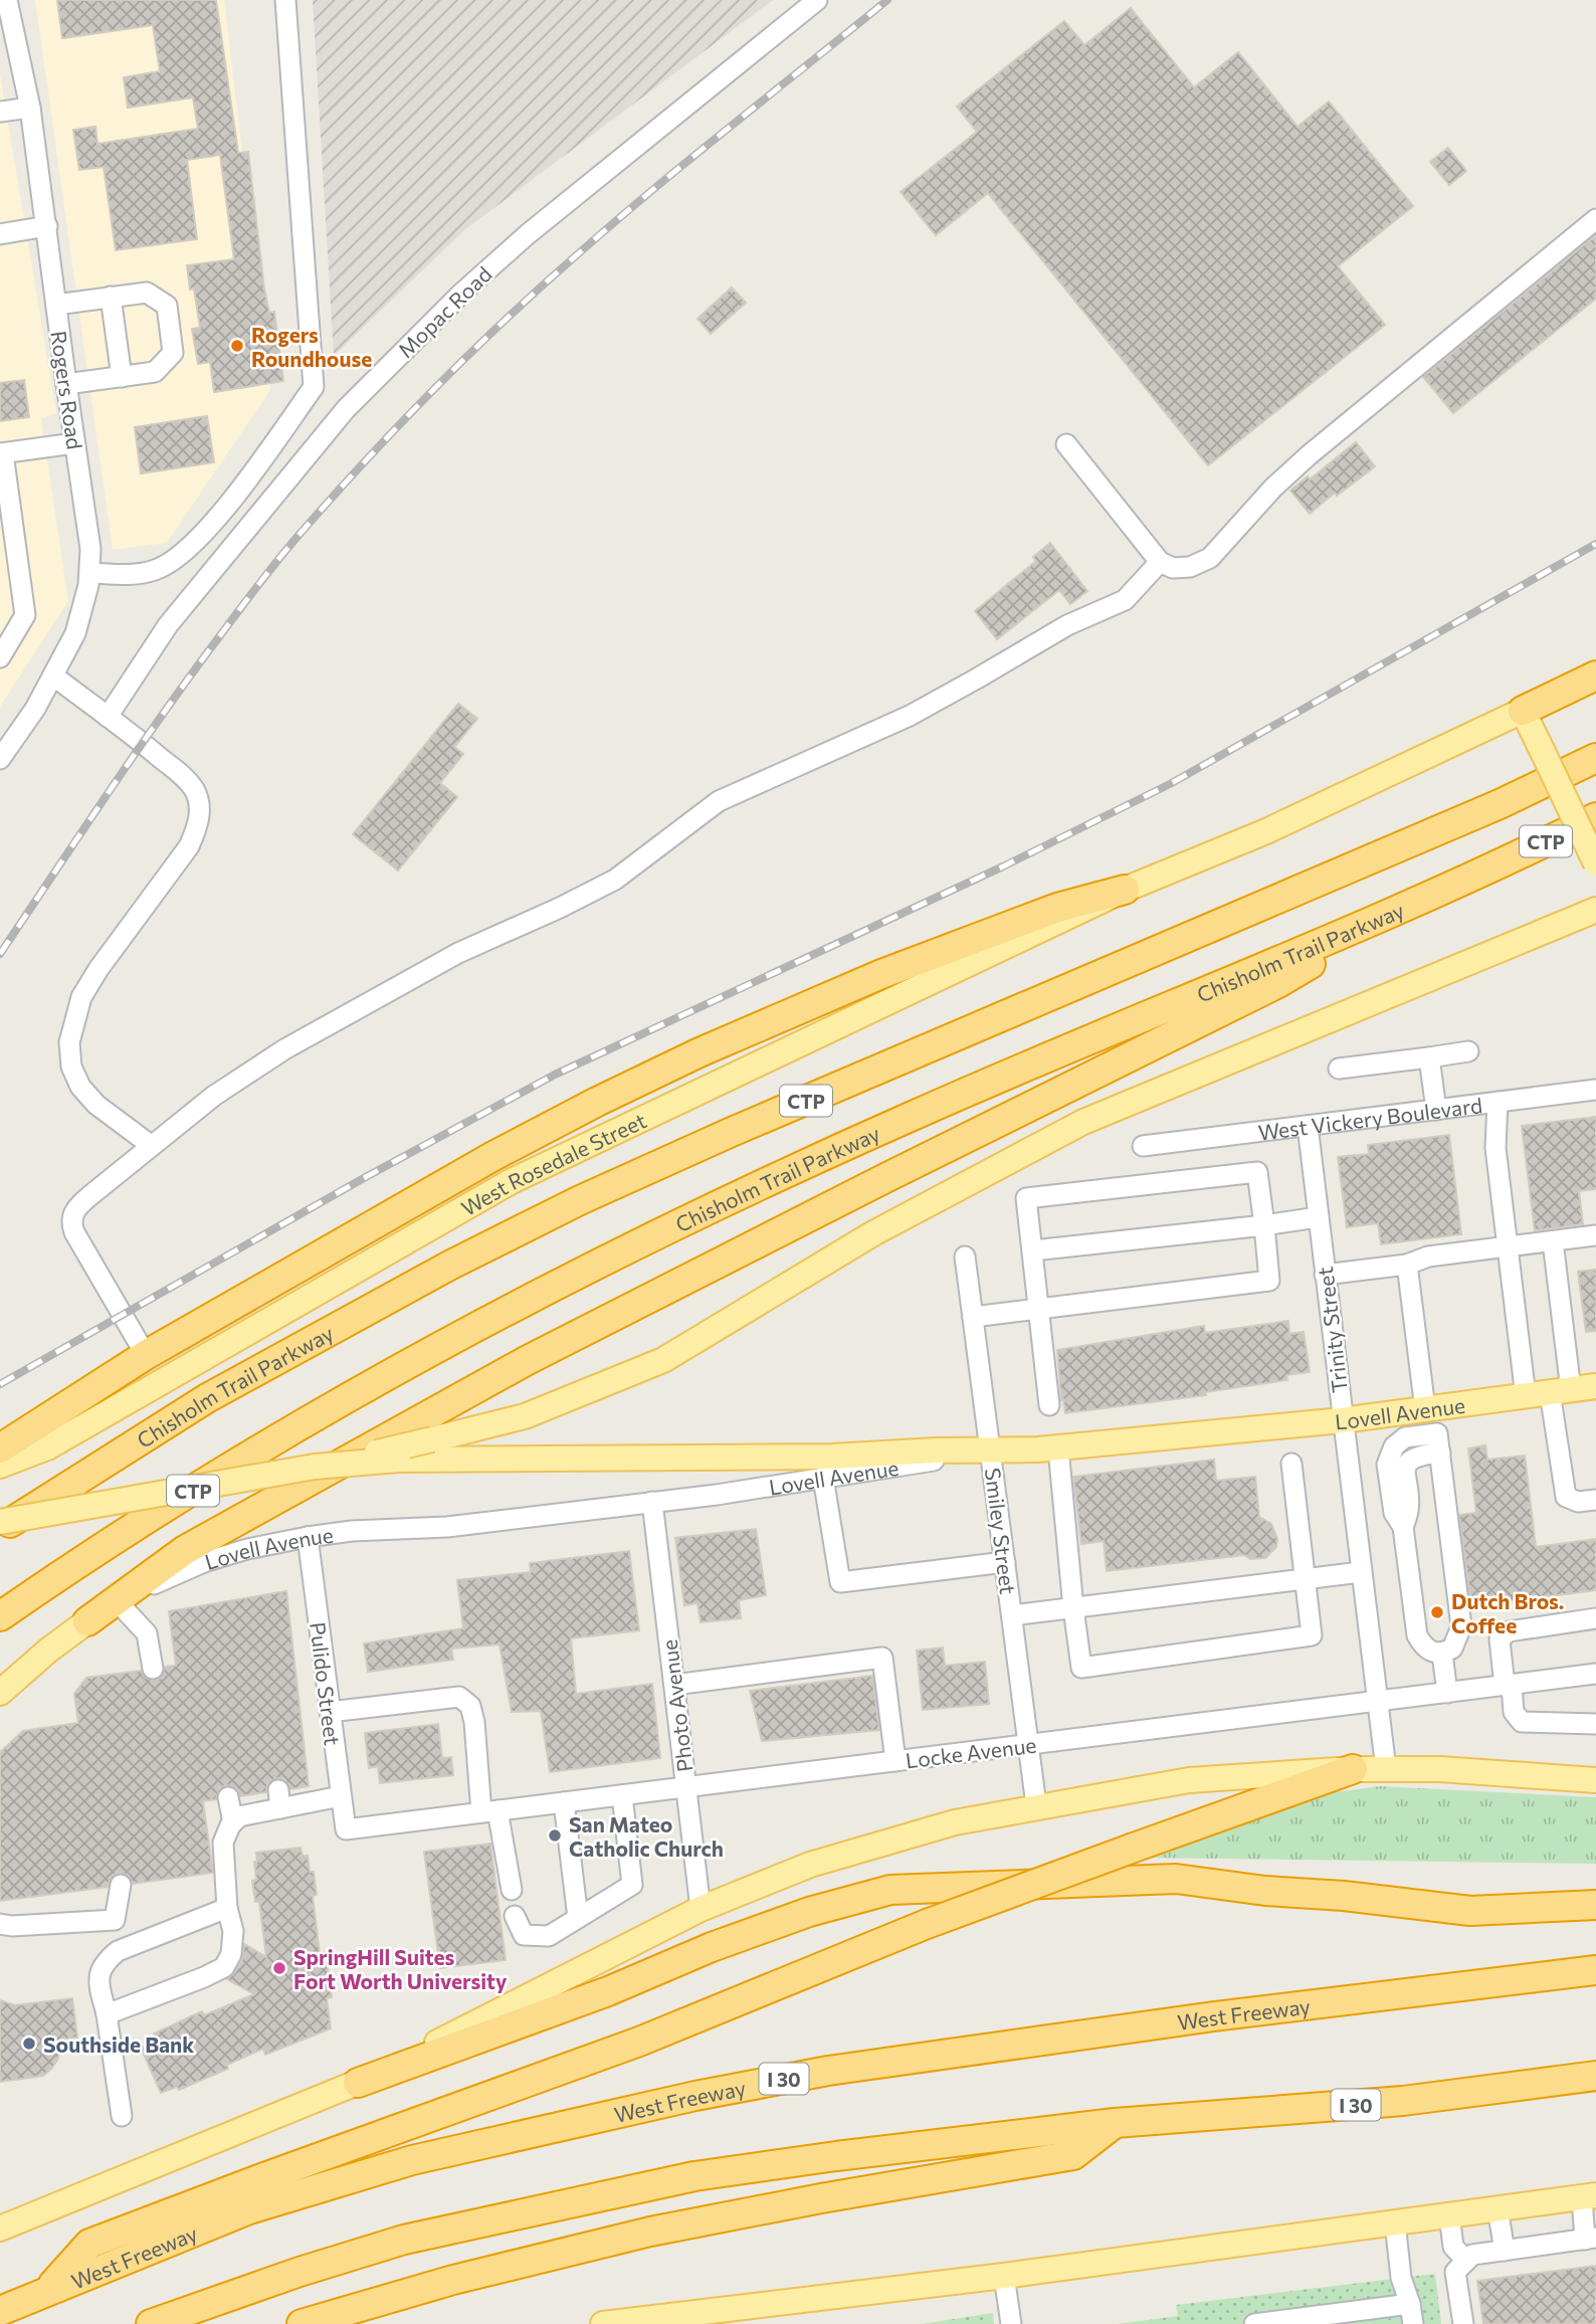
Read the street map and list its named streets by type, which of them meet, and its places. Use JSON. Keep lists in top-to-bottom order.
{
  "streets": {
    "highway": [
      "CTP",
      "Chisholm Trail Parkway",
      "West Freeway",
      "I 30"
    ],
    "main road": ["West Rosedale Street", "Lovell Avenue"],
    "street": [
      "Mopac Road",
      "Rogers Road",
      "West Vickery Boulevard",
      "Trinity Street",
      "Smiley Street",
      "Pulido Street",
      "Photo Avenue",
      "Locke Avenue"
    ]
  },
  "crossings": [
    ["West Vickery Boulevard", "Trinity Street"],
    ["Trinity Street", "Lovell Avenue"],
    ["Trinity Street", "Locke Avenue"],
    ["Lovell Avenue", "Smiley Street"],
    ["Lovell Avenue", "Pulido Street"],
    ["Lovell Avenue", "Photo Avenue"],
    ["Smiley Street", "Locke Avenue"],
    ["Pulido Street", "Locke Avenue"],
    ["Photo Avenue", "Locke Avenue"]
  ],
  "places": [
    "Rogers Roundhouse",
    "Dutch Bros. Coffee",
    "San Mateo Catholic Church",
    "SpringHill Suites Fort Worth University",
    "Southside Bank"
  ]
}
